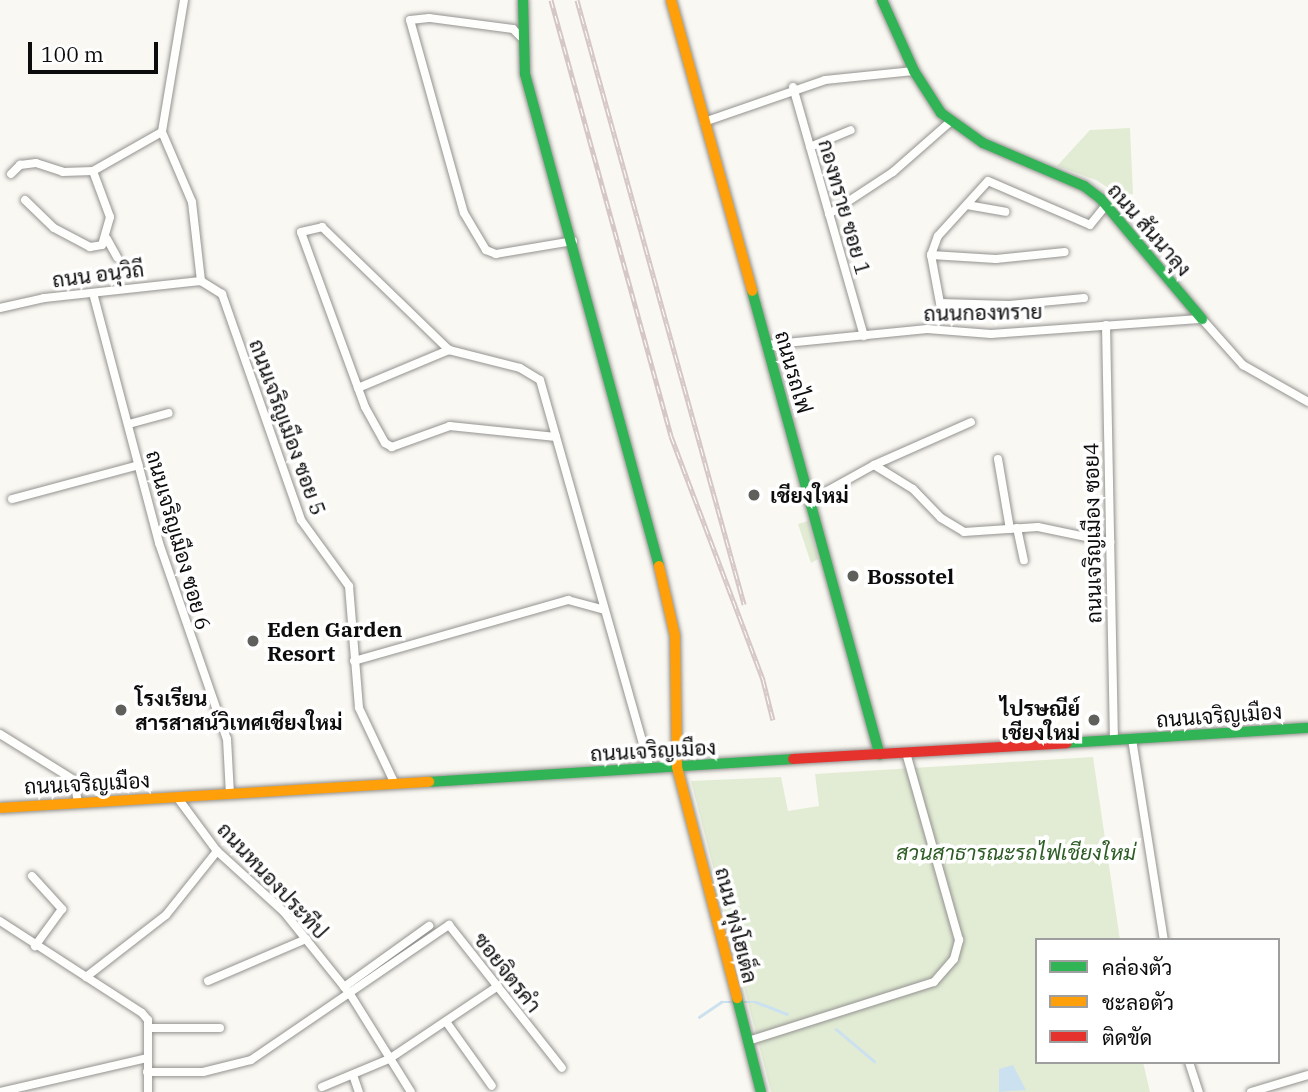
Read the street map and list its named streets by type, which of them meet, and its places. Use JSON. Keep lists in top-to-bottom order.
{
  "streets": {
    "main road": [
      "ถนน สันนาลุง",
      "ถนนรถไฟ",
      "ถนนเจริญเมือง",
      "ถนน ทุ่งโฮเต็ล"
    ],
    "street": [
      "กองทราย ซอย 1",
      "ถนน อนุวิถี",
      "ถนนกองทราย",
      "ถนนเจริญเมือง ซอย 5",
      "ถนนเจริญเมือง ซอย4",
      "ถนนเจริญเมือง ซอย 6",
      "ถนนหนองประทีป",
      "ซอยจิตรคำ"
    ]
  },
  "crossings": [
    ["กองทราย ซอย 1", "ถนนกองทราย"],
    ["ถนน สันนาลุง", "ถนนกองทราย"],
    ["ถนน อนุวิถี", "ถนนเจริญเมือง ซอย 5"],
    ["ถนน อนุวิถี", "ถนนเจริญเมือง ซอย 6"],
    ["ถนนกองทราย", "ถนนรถไฟ"],
    ["ถนนกองทราย", "ถนนเจริญเมือง ซอย4"],
    ["ถนนรถไฟ", "ถนนเจริญเมือง"],
    ["ถนนเจริญเมือง ซอย 5", "ถนนเจริญเมือง"],
    ["ถนนเจริญเมือง ซอย4", "ถนนเจริญเมือง"],
    ["ถนนเจริญเมือง ซอย 6", "ถนนเจริญเมือง"],
    ["ถนนเจริญเมือง", "ถนนหนองประทีป"],
    ["ถนนเจริญเมือง", "ถนน ทุ่งโฮเต็ล"],
    ["ถนนหนองประทีป", "ซอยจิตรคำ"]
  ],
  "parks": ["สวนสาธารณะรถไฟเชียงใหม่"],
  "places": [
    "เชียงใหม่",
    "Bossotel",
    "Eden Garden Resort",
    "โรงเรียน สารสาสน์วิเทศเชียงใหม่",
    "ไปรษณีย์ เชียงใหม่"
  ],
  "legend": ["คล่องตัว", "ชะลอตัว", "ติดขัด"],
  "scale_bar": "100 m"
}
